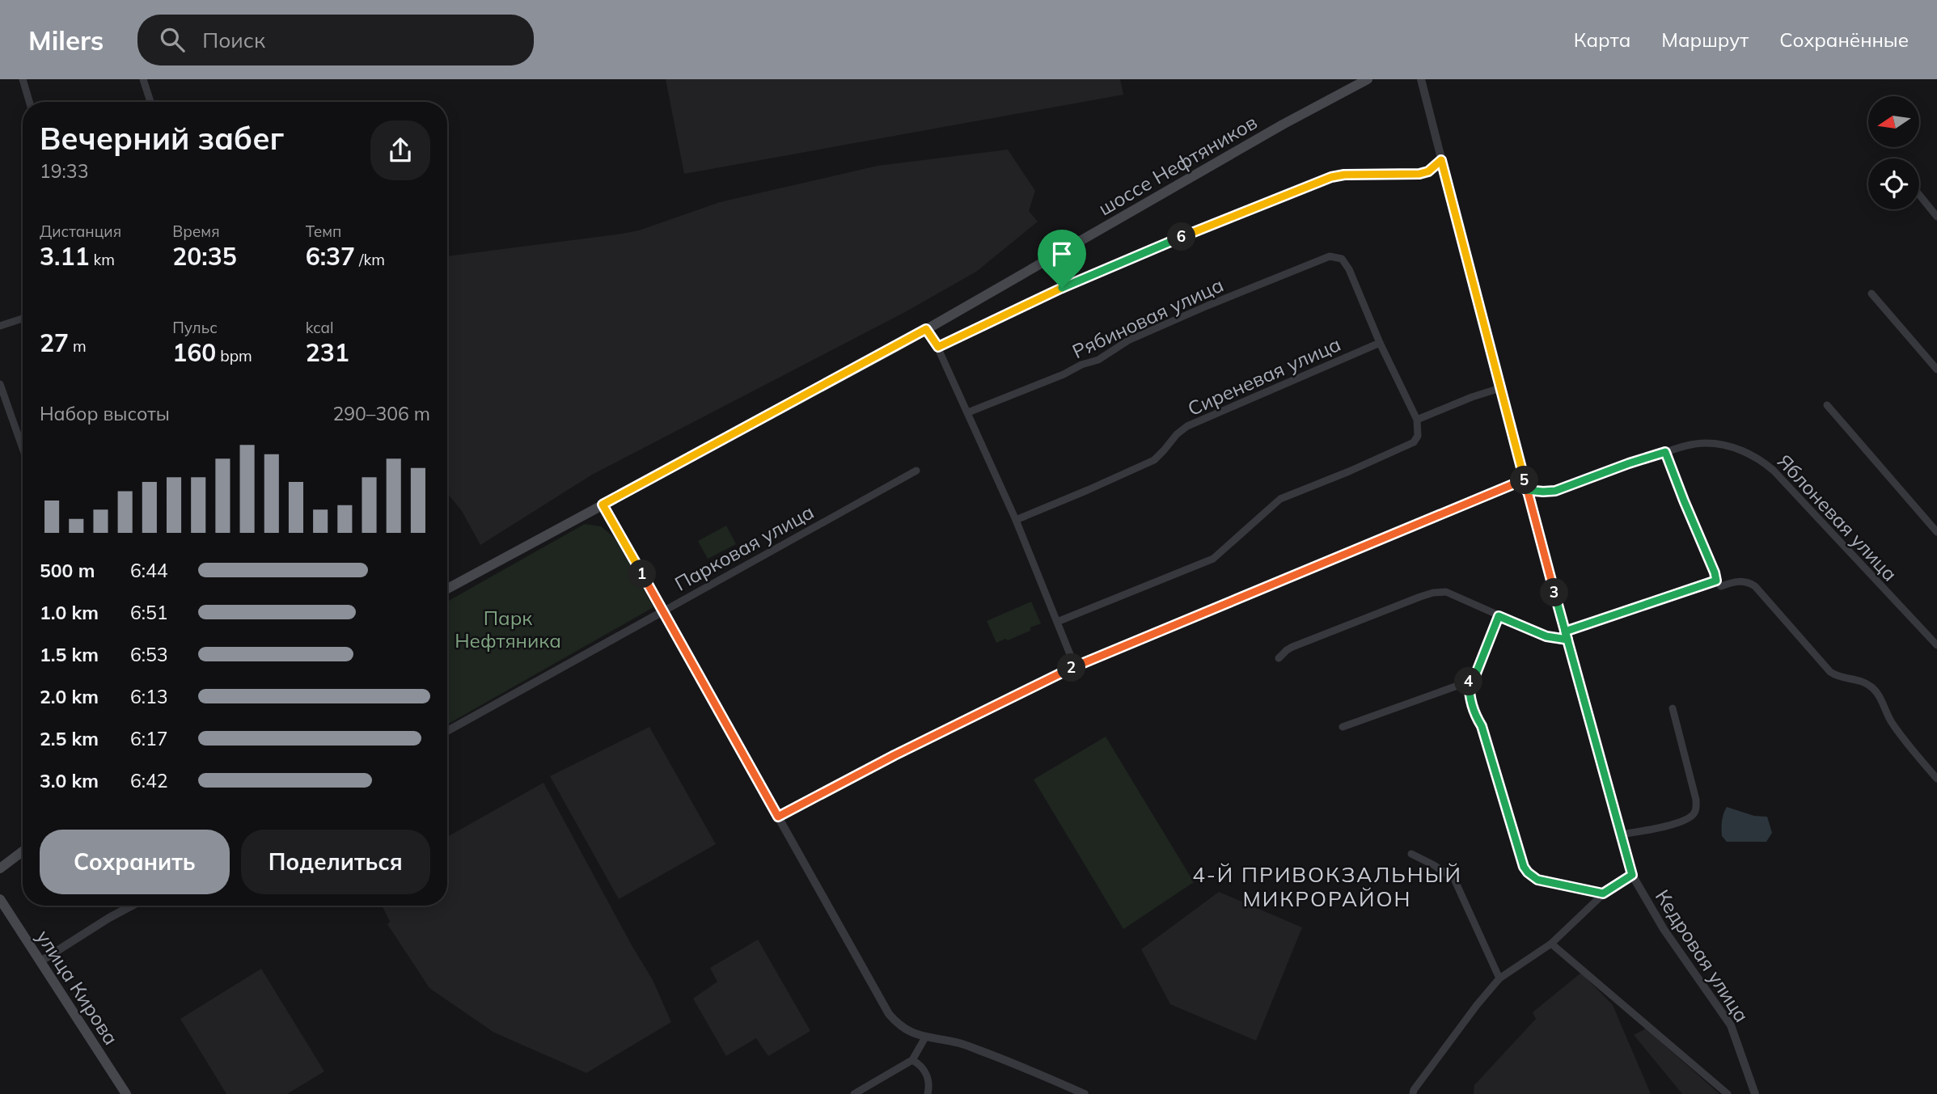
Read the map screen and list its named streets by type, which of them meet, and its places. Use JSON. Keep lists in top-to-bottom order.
{
  "streets": {
    "main road": ["шоссе Нефтяников", "улица Кирова"],
    "street": [
      "Рябиновая улица",
      "Сиреневая улица",
      "Яблоневая улица",
      "Парковая улица",
      "Кедровая улица"
    ]
  },
  "crossings": [
    ["Рябиновая улица", "Сиреневая улица"],
    ["Яблоневая улица", "Кедровая улица"]
  ],
  "districts": ["4-Й ПРИВОКЗАЛЬНЫЙ МИКРОРАЙОН"],
  "parks": ["Парк Нефтяника"],
  "north": "left",
  "page": {
    "header": "Milers",
    "search": "Поиск",
    "nav": ["Карта", "Маршрут", "Сохранённые"],
    "heading": ["Вечерний забег", "19:33"],
    "stats": [
      ["Дистанция", "3.11 km"],
      ["Время", "20:35"],
      ["Темп", "6:37 /km"],
      ["27 m"],
      ["Пульс", "160 bpm"],
      ["kcal", "231"]
    ],
    "pins": [
      "6",
      "5",
      "1",
      "3",
      "2",
      "4"
    ],
    "chart": ["Набор высоты", "290–306 m"],
    "list": [
      {
        "name": "500 m",
        "note": "6:44"
      },
      {
        "name": "1.0 km",
        "note": "6:51"
      },
      {
        "name": "1.5 km",
        "note": "6:53"
      },
      {
        "name": "2.0 km",
        "note": "6:13"
      },
      {
        "name": "2.5 km",
        "note": "6:17"
      },
      {
        "name": "3.0 km",
        "note": "6:42"
      }
    ],
    "buttons": ["Сохранить", "Поделиться"]
  }
}
